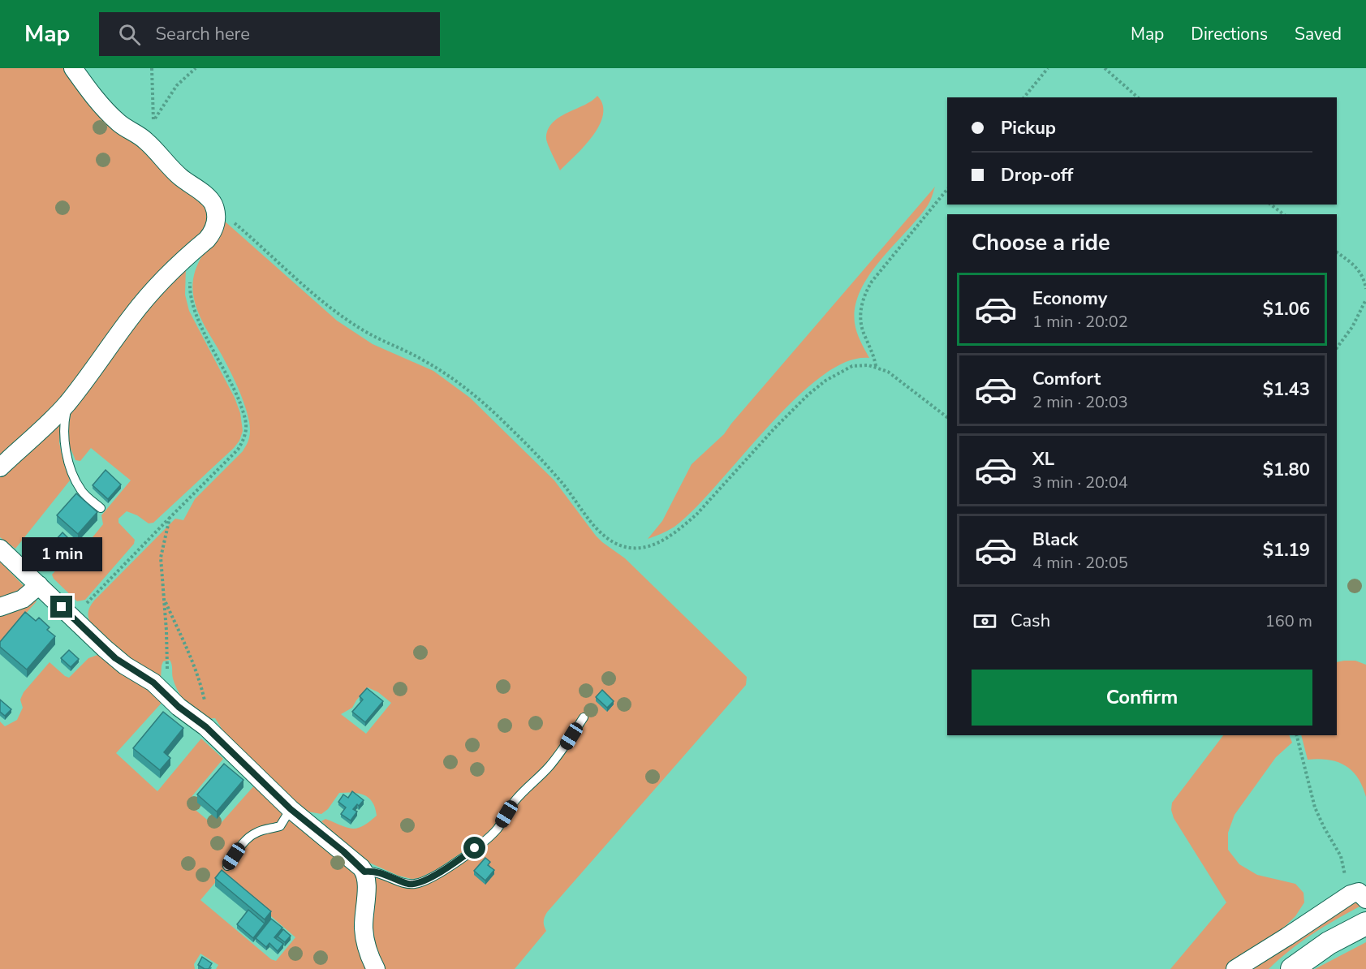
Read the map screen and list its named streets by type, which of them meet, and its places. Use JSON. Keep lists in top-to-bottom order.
{
  "page": {
    "header": "Map",
    "search": "Search here",
    "nav": ["Map", "Directions", "Saved"],
    "banner": ["Pickup", "Drop-off"],
    "heading": "Choose a ride",
    "list": [
      {
        "name": "Economy",
        "note": "1 min · 20:02",
        "value": "$1.06"
      },
      {
        "name": "Comfort",
        "note": "2 min · 20:03",
        "value": "$1.43"
      },
      {
        "name": "XL",
        "note": "3 min · 20:04",
        "value": "$1.80"
      },
      {
        "name": "Black",
        "note": "4 min · 20:05",
        "value": "$1.19"
      }
    ],
    "bubble": "1 min",
    "pay": ["Cash", "160 m"],
    "buttons": "Confirm"
  }
}
